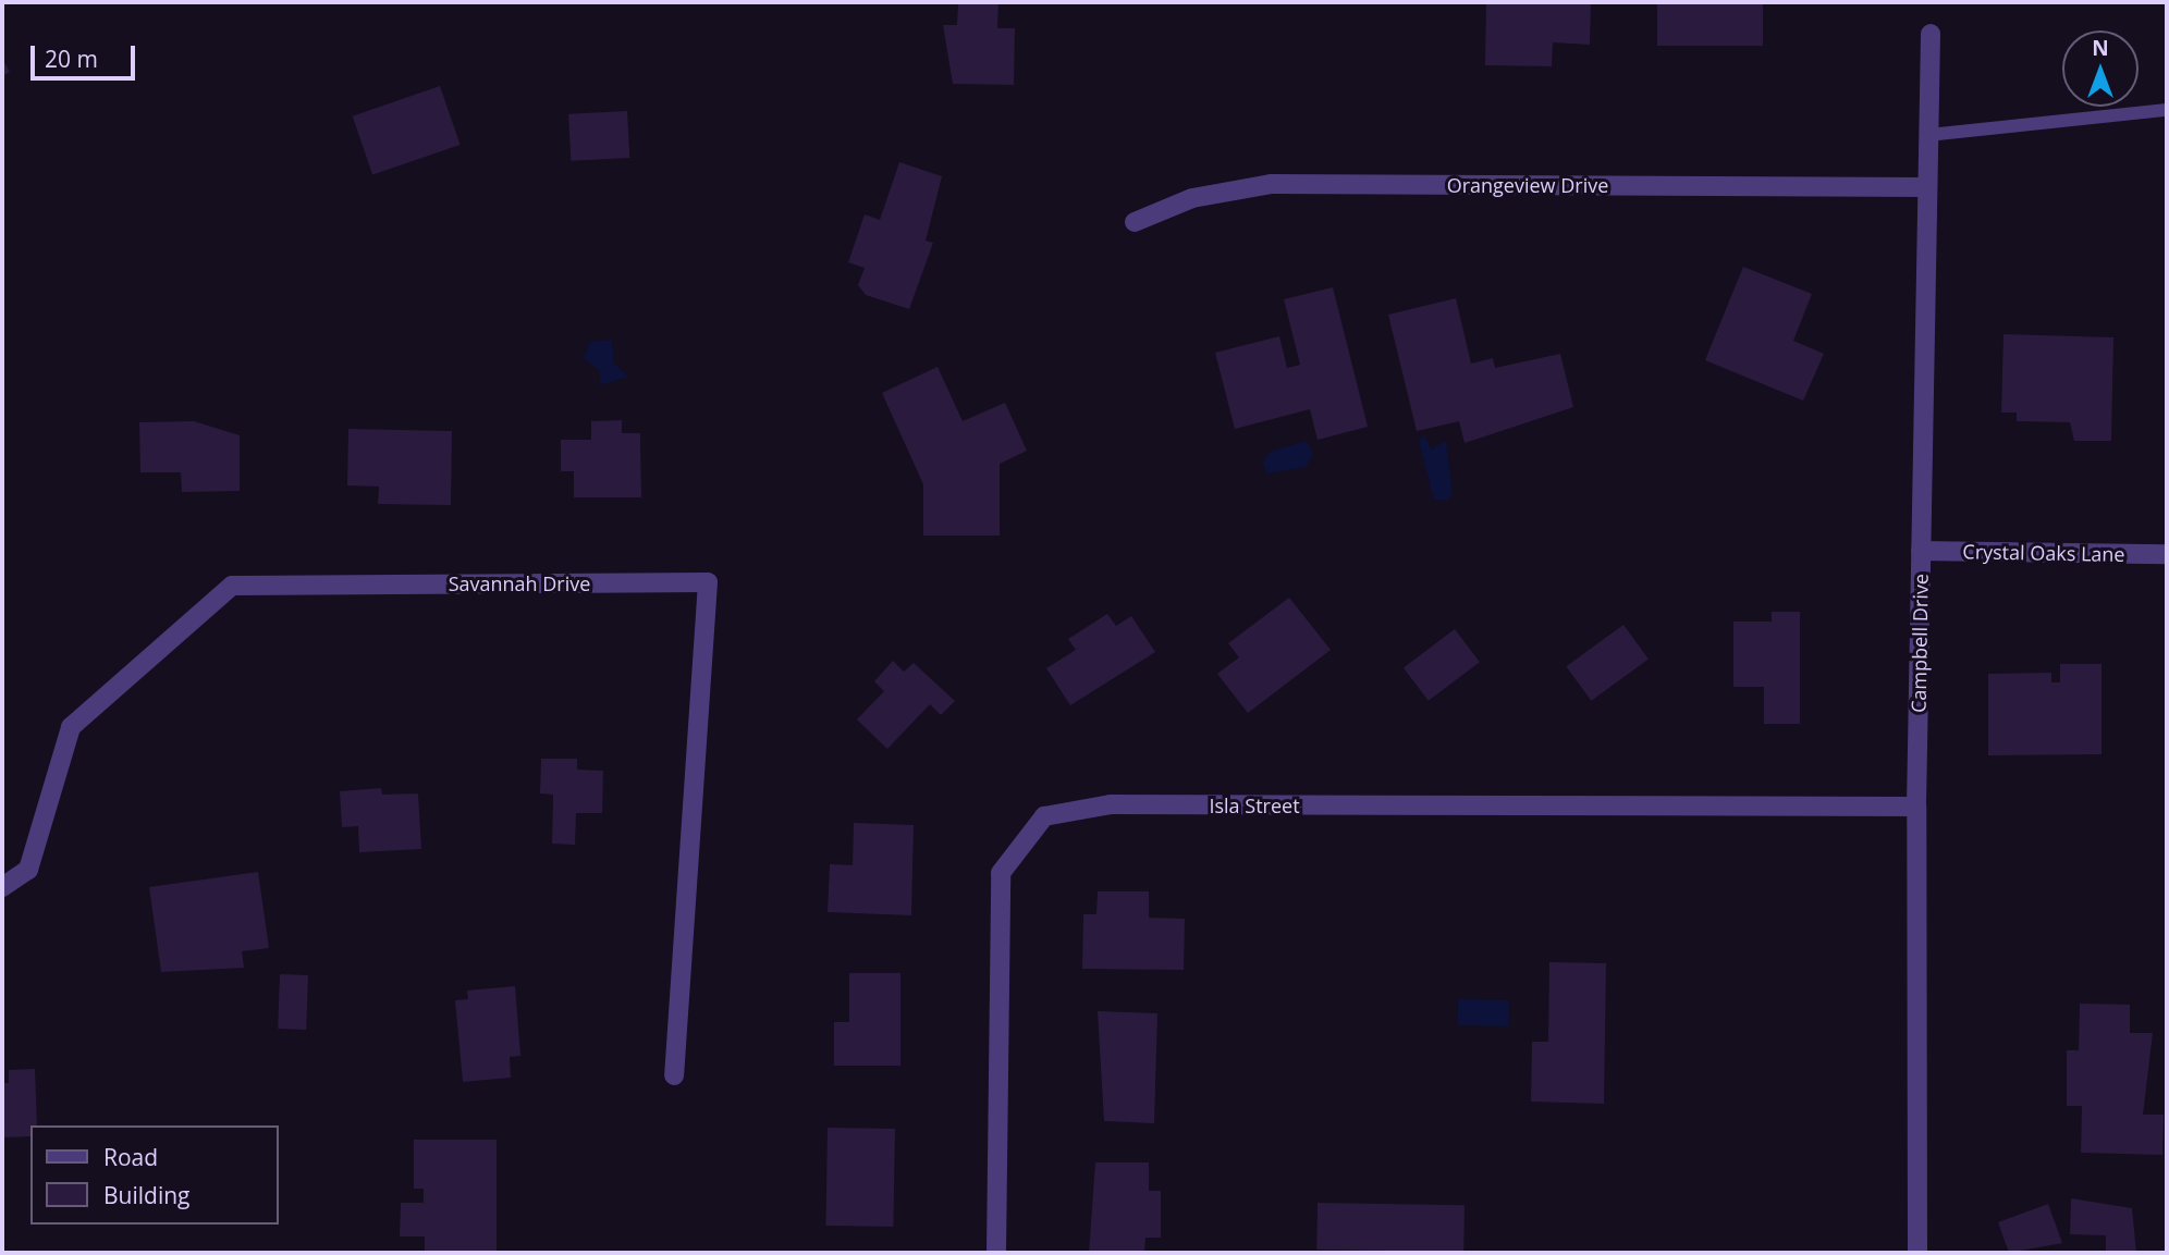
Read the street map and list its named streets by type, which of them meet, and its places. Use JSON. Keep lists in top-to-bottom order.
{
  "streets": {
    "street": [
      "Orangeview Drive",
      "Crystal Oaks Lane",
      "Savannah Drive",
      "Campbell Drive",
      "Isla Street"
    ]
  },
  "crossings": [
    ["Orangeview Drive", "Campbell Drive"],
    ["Crystal Oaks Lane", "Campbell Drive"],
    ["Campbell Drive", "Isla Street"]
  ],
  "legend": ["Road", "Building"],
  "scale_bar": "20 m",
  "north": "top"
}
